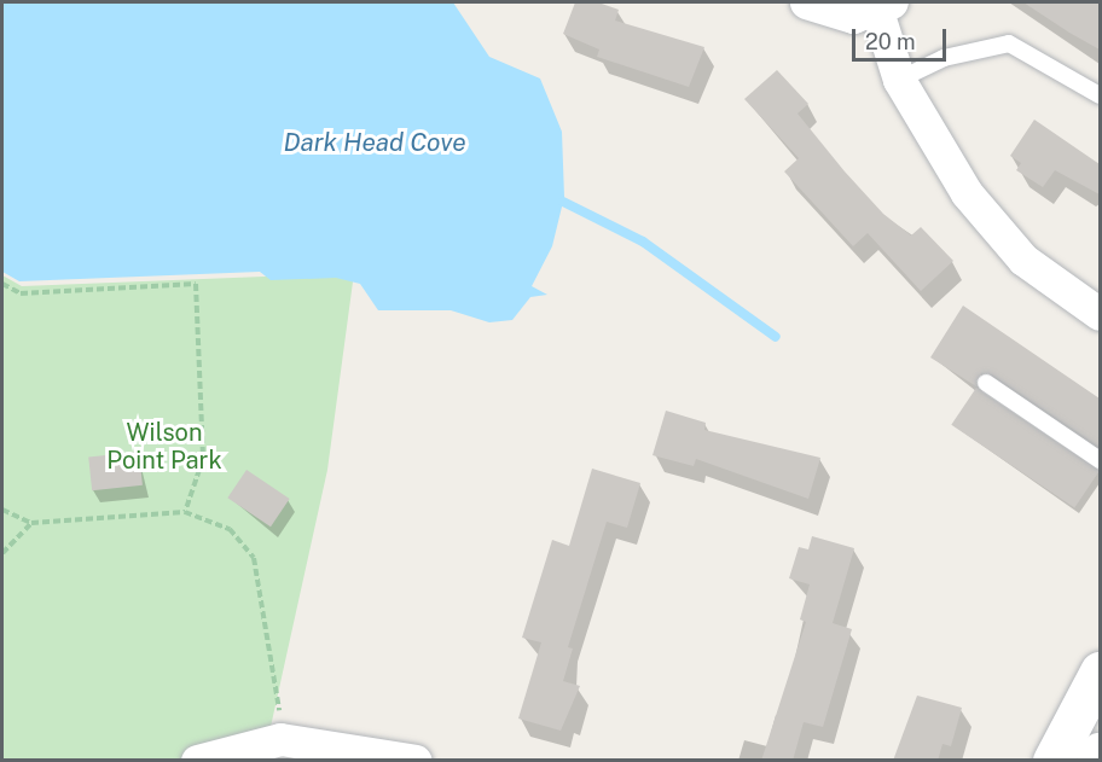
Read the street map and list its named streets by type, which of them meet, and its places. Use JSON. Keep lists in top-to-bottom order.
{
  "water": ["Dark Head Cove"],
  "parks": ["Wilson Point Park"],
  "scale_bar": "20 m"
}
